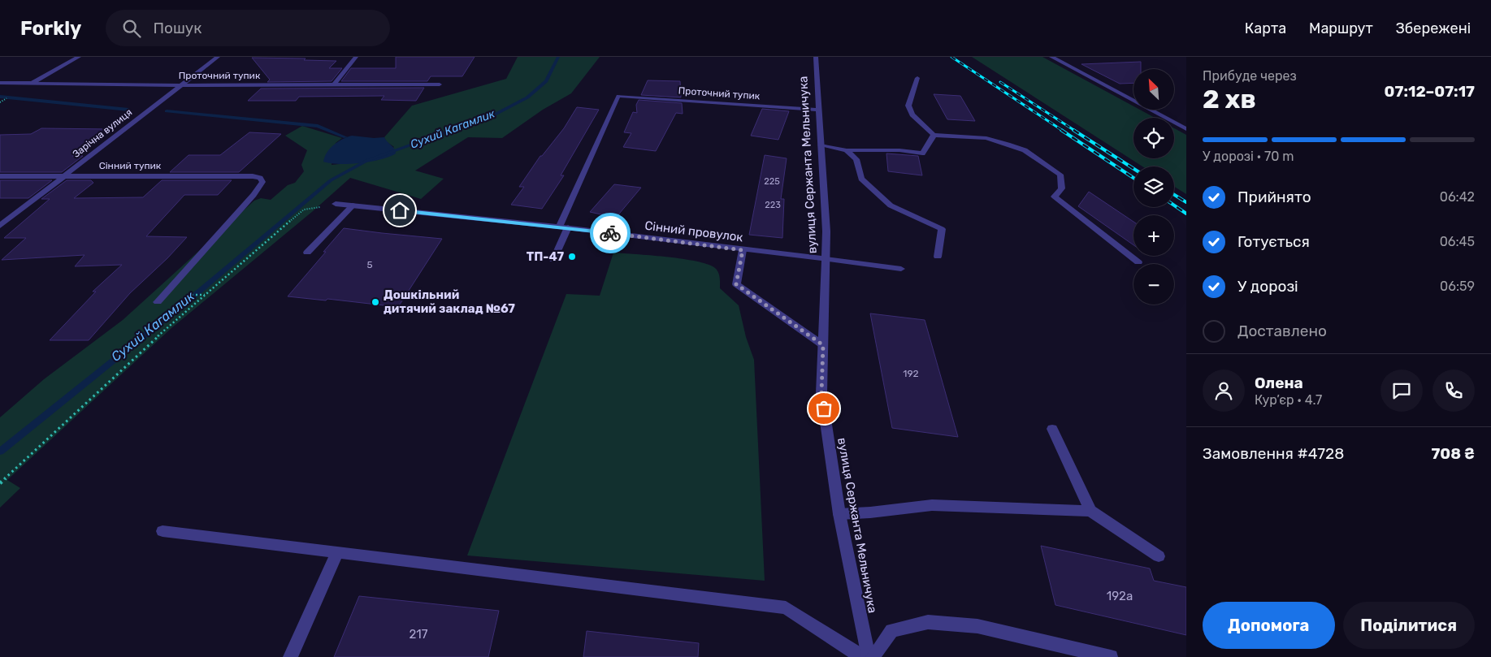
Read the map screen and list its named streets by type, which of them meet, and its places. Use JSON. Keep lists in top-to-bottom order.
{
  "streets": {
    "street": [
      "Проточний тупик",
      "Зарічна вулиця",
      "вулиця Сержанта Мельничука",
      "Сінний тупик",
      "Сінний провулок"
    ]
  },
  "crossings": [
    ["Проточний тупик", "Зарічна вулиця"],
    ["Проточний тупик", "вулиця Сержанта Мельничука"],
    ["Проточний тупик", "Сінний провулок"],
    ["Зарічна вулиця", "Сінний тупик"],
    ["вулиця Сержанта Мельничука", "Сінний провулок"]
  ],
  "water": ["Сухий Кагамлик"],
  "places": ["ТП-47", "Дошкільний дитячий заклад №67"],
  "house_numbers": [
    "225",
    "223",
    "5",
    "192",
    "192а",
    "217"
  ],
  "north": "top left",
  "page": {
    "header": "Forkly",
    "search": "Пошук",
    "nav": ["Карта", "Маршрут", "Збережені"],
    "heading": ["2 хв", "Прибуде через", "07:12–07:17"],
    "panel": [
      "Олена",
      "Кур’єр · 4.7",
      "Замовлення #4728",
      "708 ₴"
    ],
    "map_buttons": ["+", "−"],
    "bar": "У дорозі · 70 m",
    "list": [
      ["Прийнято", "06:42"],
      ["Готується", "06:45"],
      ["У дорозі", "06:59"],
      "Доставлено"
    ],
    "buttons": ["Допомога", "Поділитися"]
  }
}
